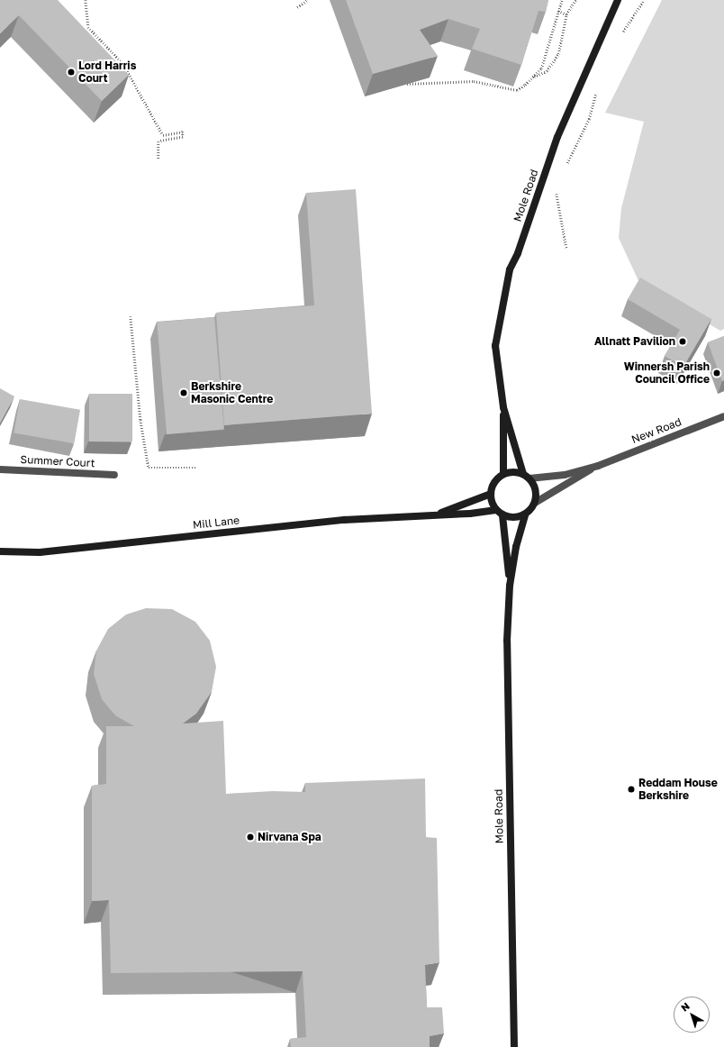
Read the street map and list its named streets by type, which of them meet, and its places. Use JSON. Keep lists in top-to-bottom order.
{
  "streets": {
    "main road": ["Mole Road", "Mill Lane"],
    "street": ["New Road", "Summer Court"]
  },
  "crossings": [
    ["Mole Road", "New Road"],
    ["Mole Road", "Mill Lane"],
    ["New Road", "Mill Lane"]
  ],
  "places": [
    "Lord Harris Court",
    "Allnatt Pavilion",
    "Winnersh Parish Council Office",
    "Berkshire Masonic Centre",
    "Reddam House Berkshire",
    "Nirvana Spa"
  ],
  "north": "top left"
}
